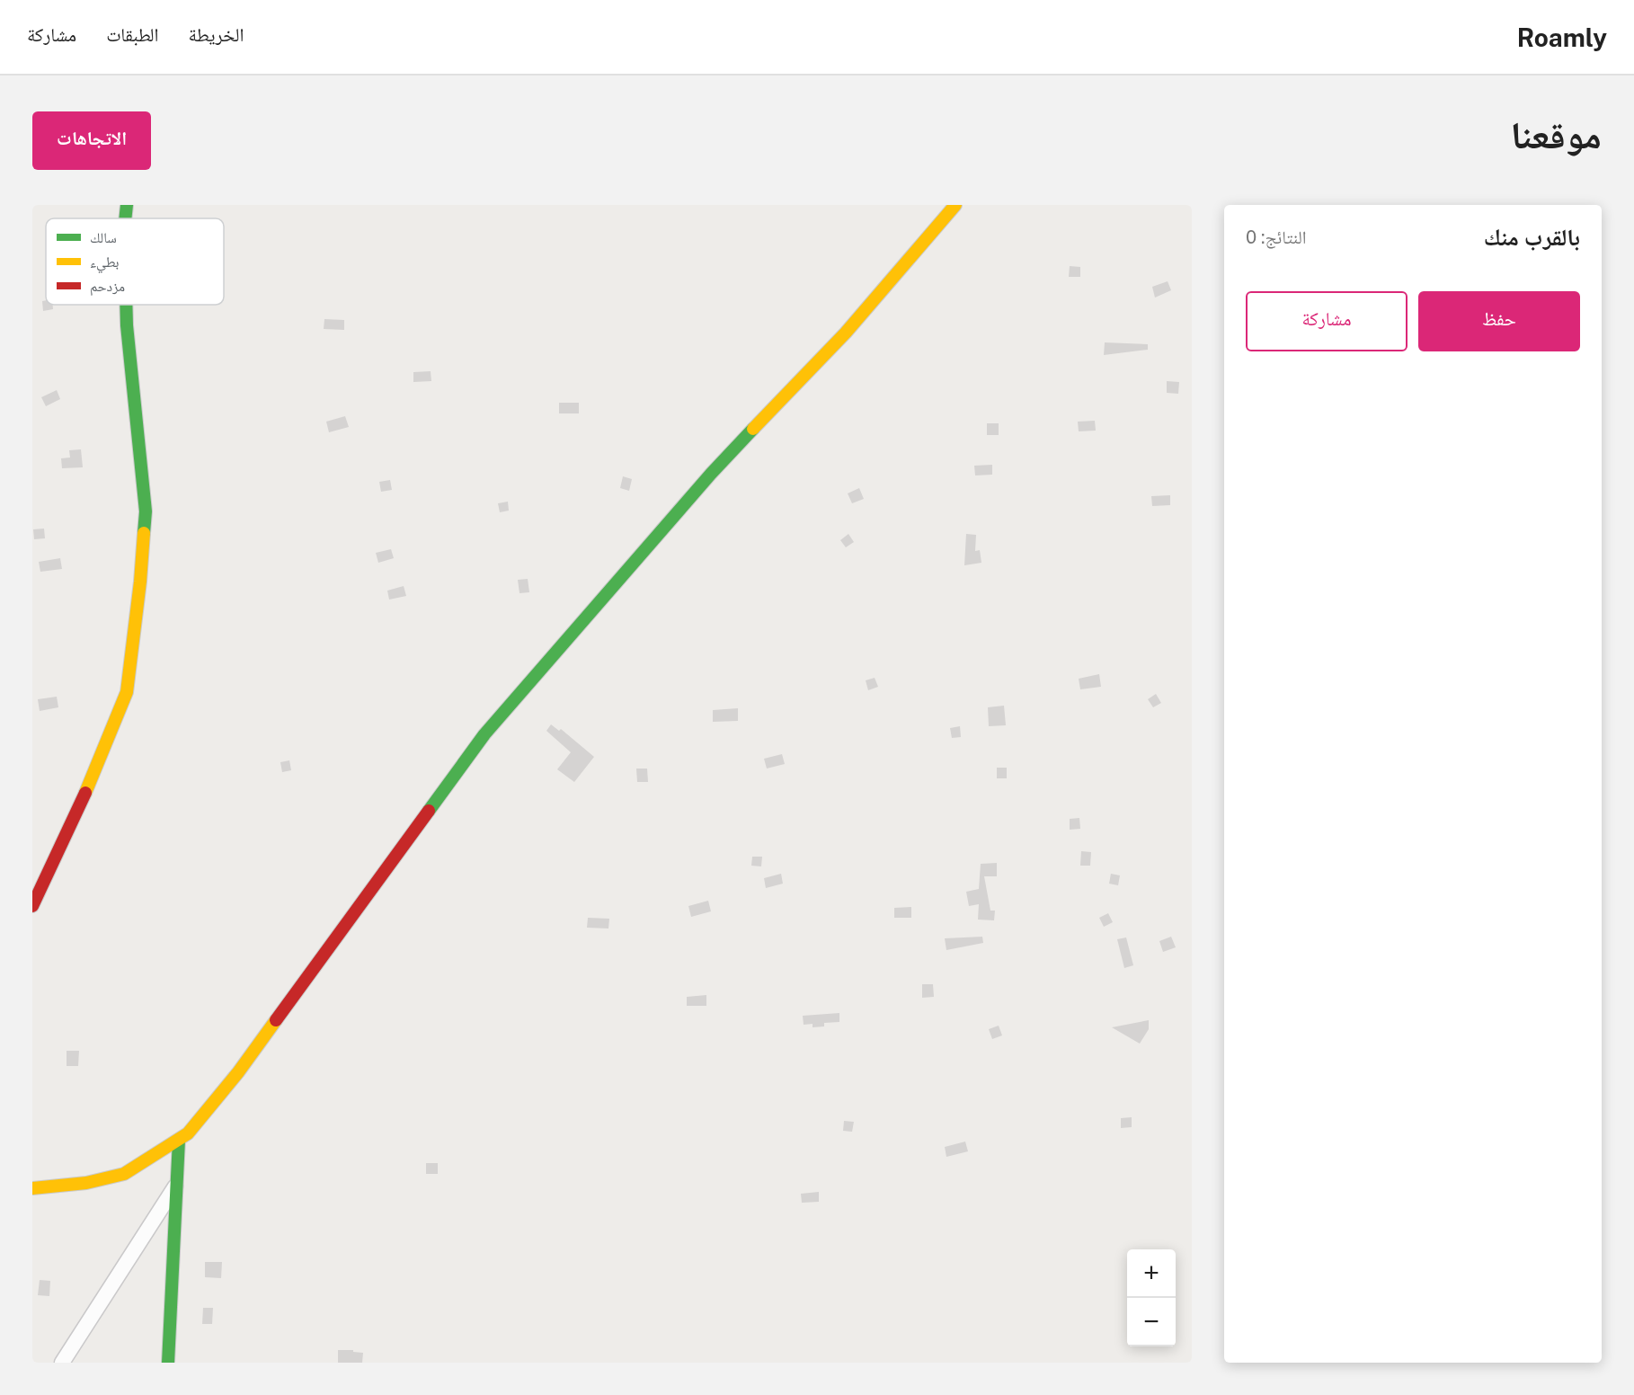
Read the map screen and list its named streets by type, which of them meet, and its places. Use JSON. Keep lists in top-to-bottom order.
{
  "legend": ["سالك", "بطيء", "مزدحم"],
  "page": {
    "header": "Roamly",
    "nav": ["الخريطة", "الطبقات", "مشاركة"],
    "title": "موقعنا",
    "buttons": [
      "الاتجاهات",
      ["حفظ", "مشاركة"]
    ],
    "heading": ["بالقرب منك", "النتائج: 0"],
    "map_buttons": ["+", "−"]
  }
}
